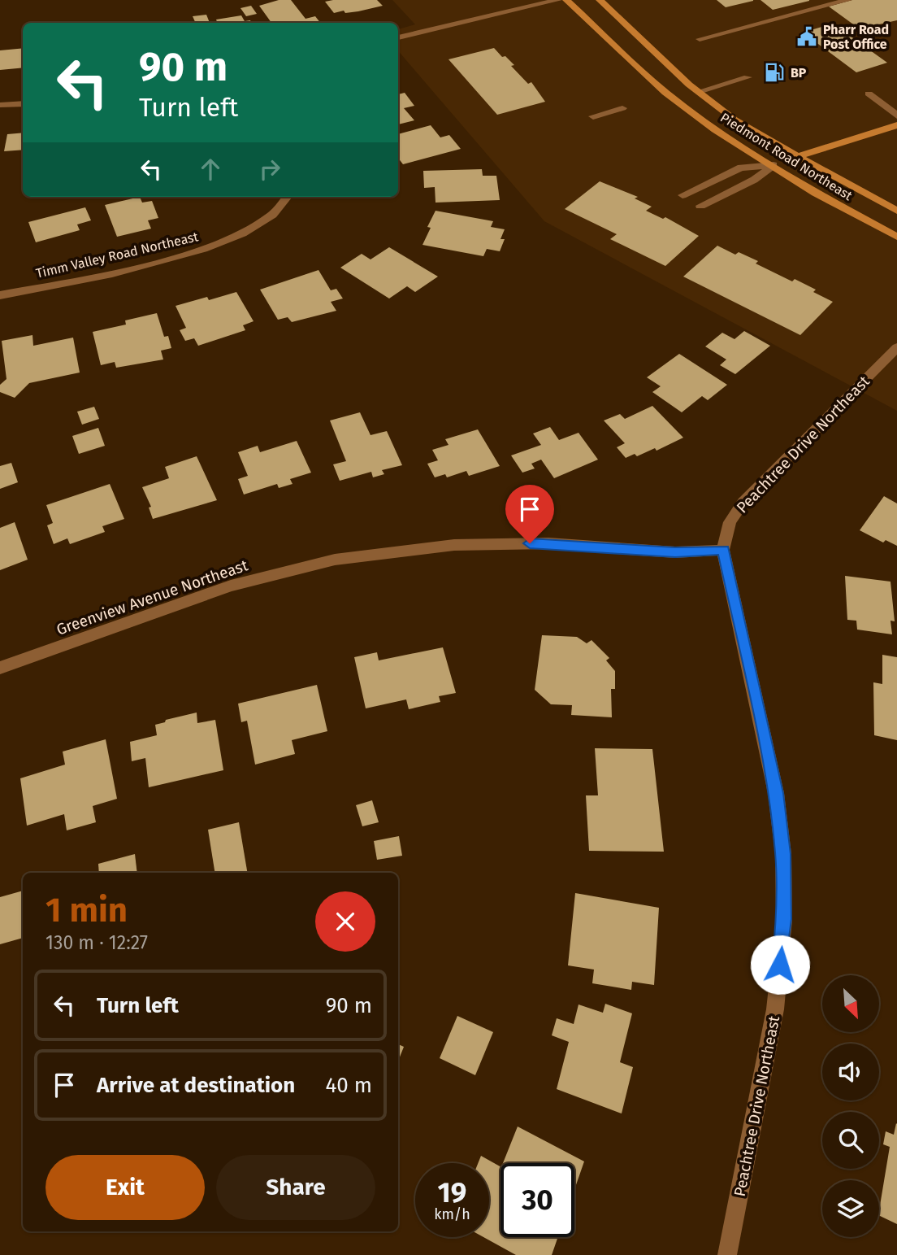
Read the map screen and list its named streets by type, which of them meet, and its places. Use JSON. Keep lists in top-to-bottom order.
{
  "streets": {
    "main road": ["Piedmont Road Northeast"],
    "street": ["Timm Valley Road Northeast", "Peachtree Drive Northeast", "Greenview Avenue Northeast"]
  },
  "crossings": [
    ["Peachtree Drive Northeast", "Greenview Avenue Northeast"]
  ],
  "places": {
    "public building": ["Pharr Road Post Office"],
    "fuel station": ["BP"]
  },
  "north": "bottom right",
  "page": {
    "turn": ["90 m", "Turn left"],
    "heading": ["1 min", "130 m · 12:27"],
    "list": [
      {
        "name": "Turn left",
        "value": "90 m"
      },
      {
        "name": "Arrive at destination",
        "value": "40 m"
      }
    ],
    "buttons": ["Exit", "Share"],
    "speed": "19 km/h",
    "limit": "30"
  }
}
